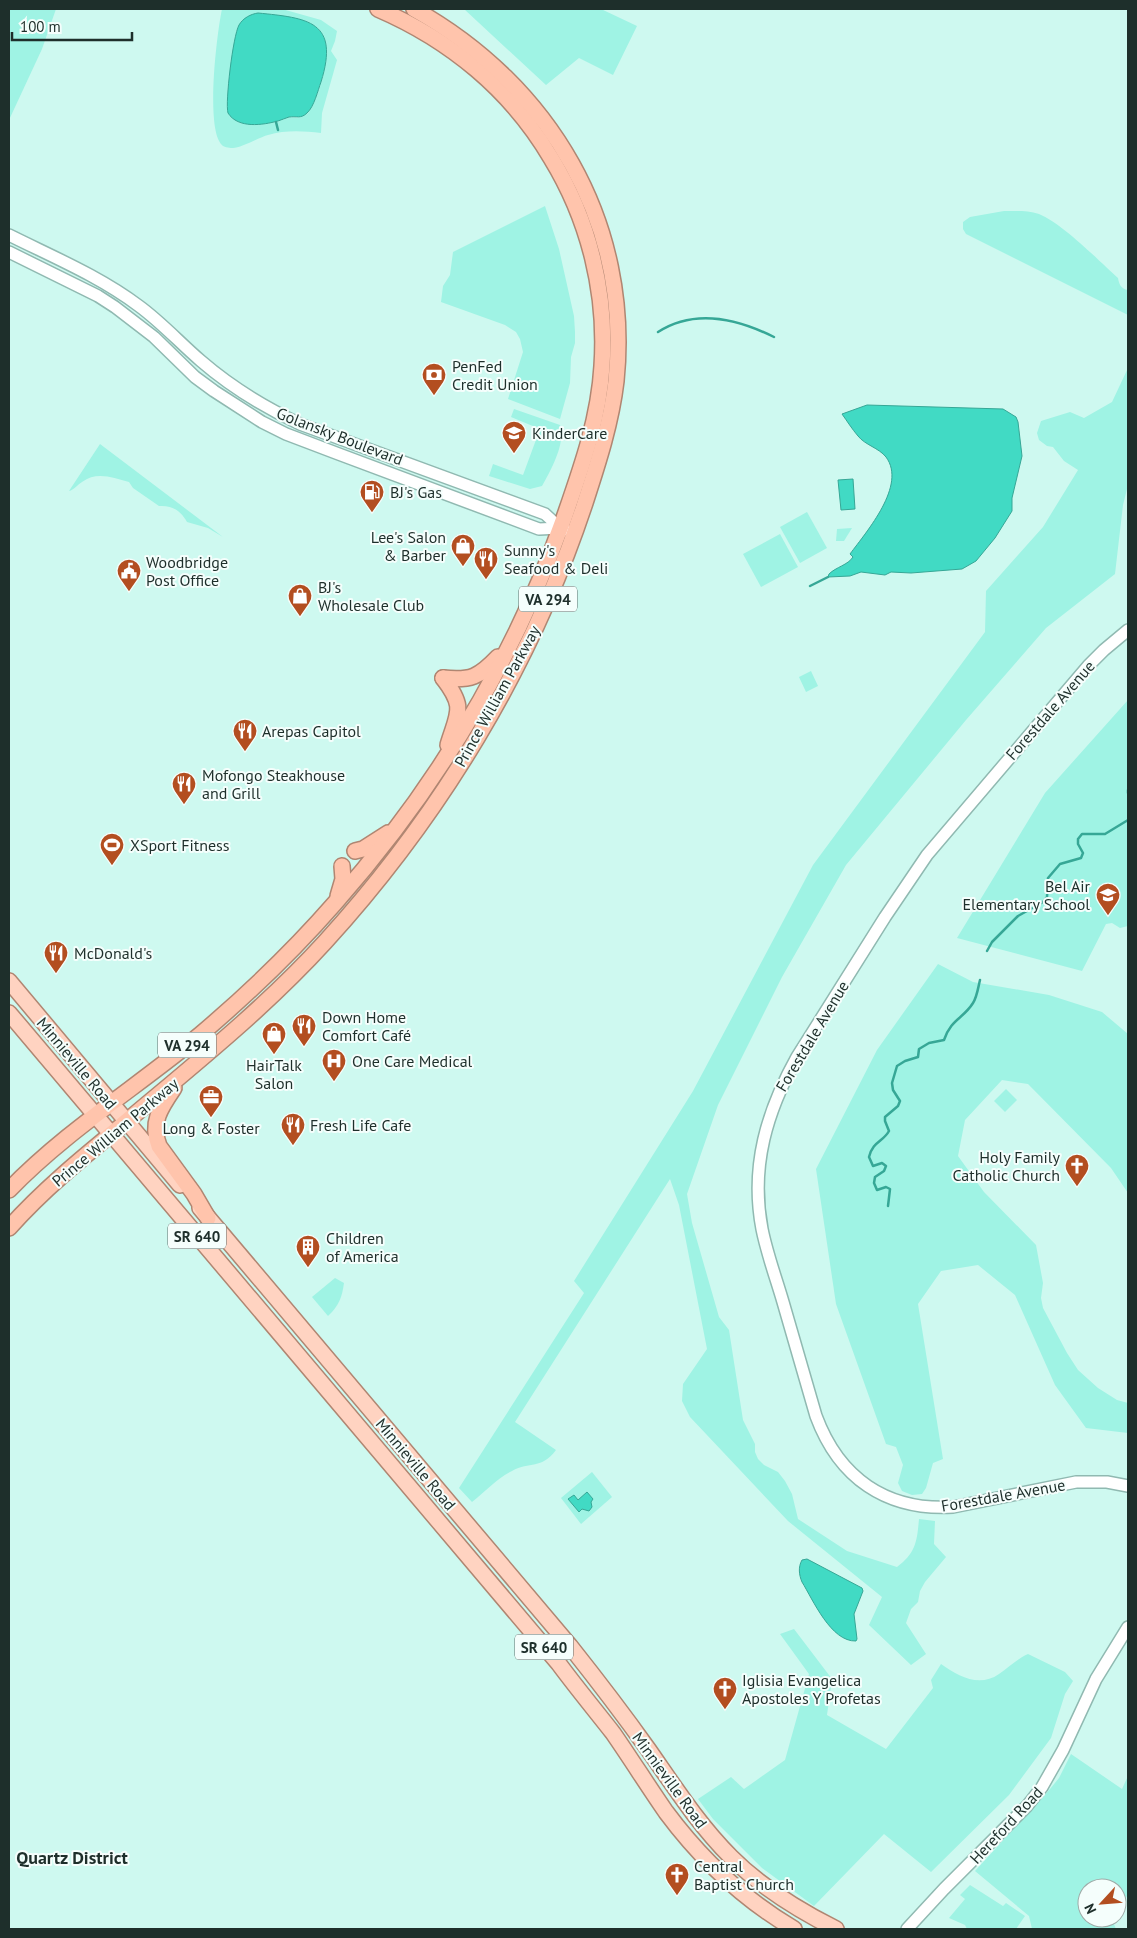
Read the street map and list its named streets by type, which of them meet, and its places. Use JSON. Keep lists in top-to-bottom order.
{
  "streets": {
    "highway": ["VA 294", "Prince William Parkway"],
    "main road": ["Minnieville Road", "SR 640"],
    "street": ["Golansky Boulevard", "Forestdale Avenue", "Hereford Road"]
  },
  "crossings": [
    ["Golansky Boulevard", "Prince William Parkway"],
    ["Prince William Parkway", "Minnieville Road"]
  ],
  "districts": ["Quartz District"],
  "places": {
    "bank": ["PenFed Credit Union"],
    "school or university": ["KinderCare", "Bel Air Elementary School"],
    "fuel station": ["BJ's Gas"],
    "shop": ["Lee's Salon & Barber", "BJ's Wholesale Club", "HairTalk Salon"],
    "restaurant": [
      "Sunny's Seafood & Deli",
      "Arepas Capitol",
      "Mofongo Steakhouse and Grill",
      "McDonald's",
      "Down Home Comfort Café",
      "Fresh Life Cafe"
    ],
    "public building": ["Woodbridge Post Office"],
    "sports": ["XSport Fitness"],
    "hospital": ["One Care Medical"],
    "office": ["Long & Foster"],
    "church": ["Holy Family Catholic Church", "Iglisia Evangelica Apostoles Y Profetas", "Central Baptist Church"],
    "building": ["Children of America"]
  },
  "scale_bar": "100 m",
  "north": "bottom left"
}
